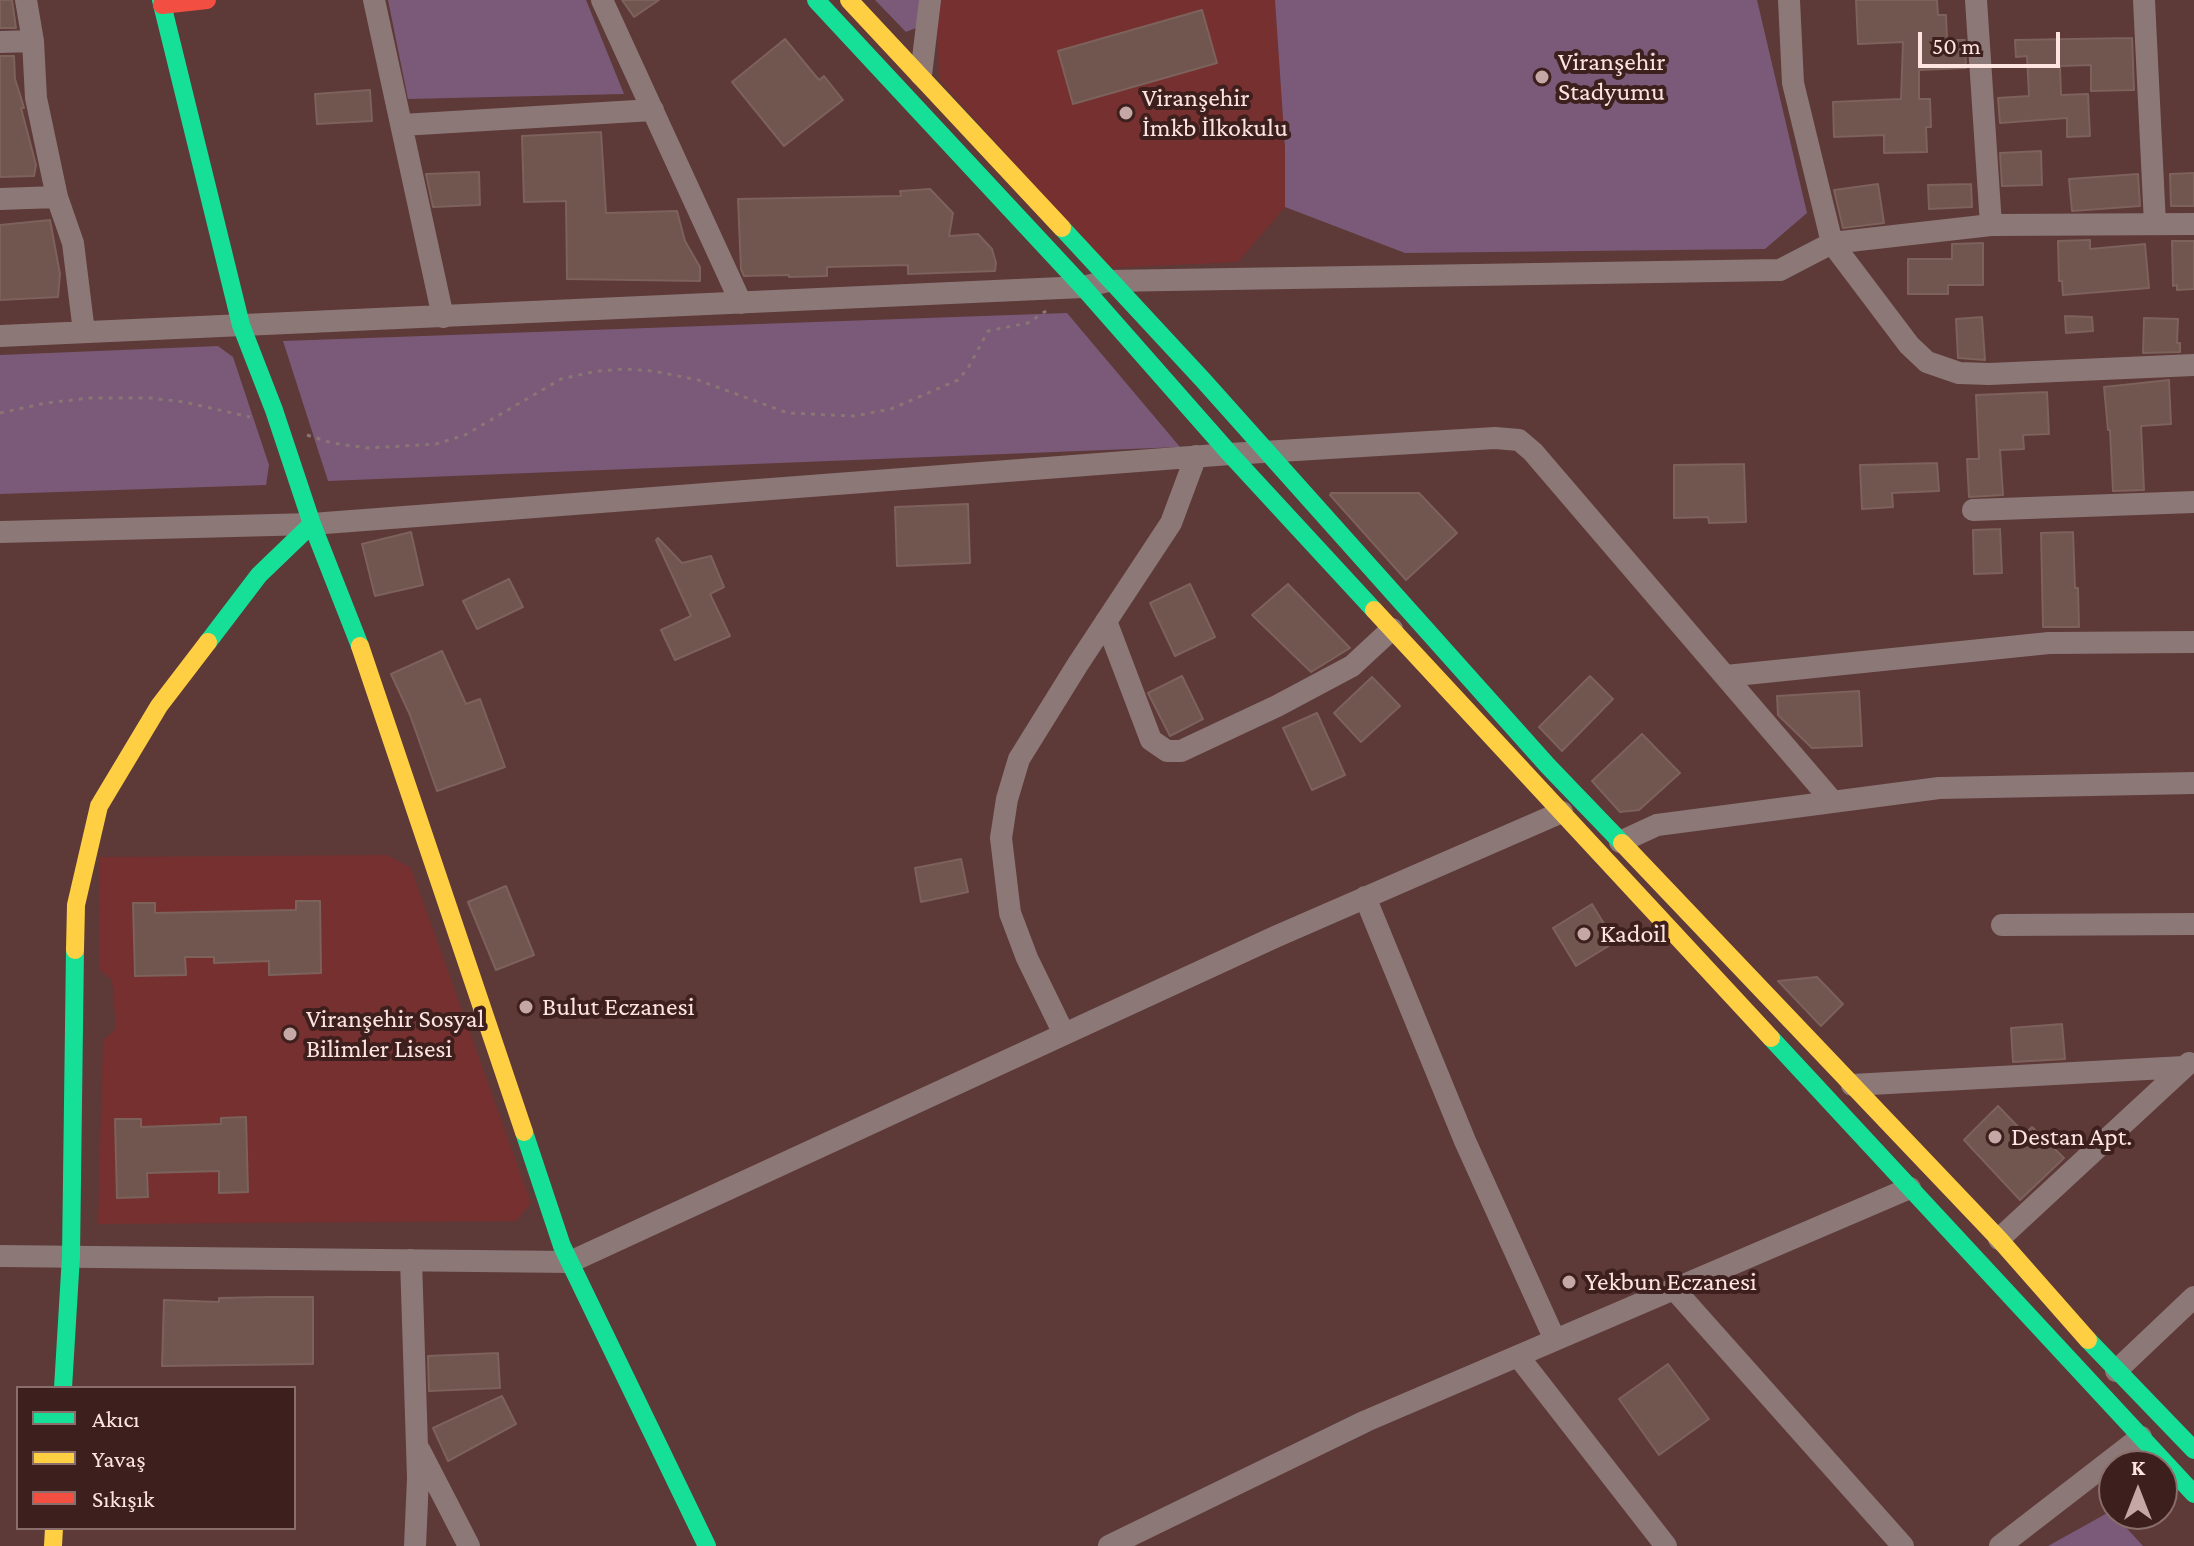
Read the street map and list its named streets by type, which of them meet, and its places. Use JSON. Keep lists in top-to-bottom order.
{
  "places": [
    "Viranşehir Stadyumu",
    "Viranşehir İmkb İlkokulu",
    "Kadoil",
    "Bulut Eczanesi",
    "Viranşehir Sosyal Bilimler Lisesi",
    "Destan Apt.",
    "Yekbun Eczanesi"
  ],
  "legend": ["Akıcı", "Yavaş", "Sıkışık"],
  "scale_bar": "50 m",
  "north": "top"
}
